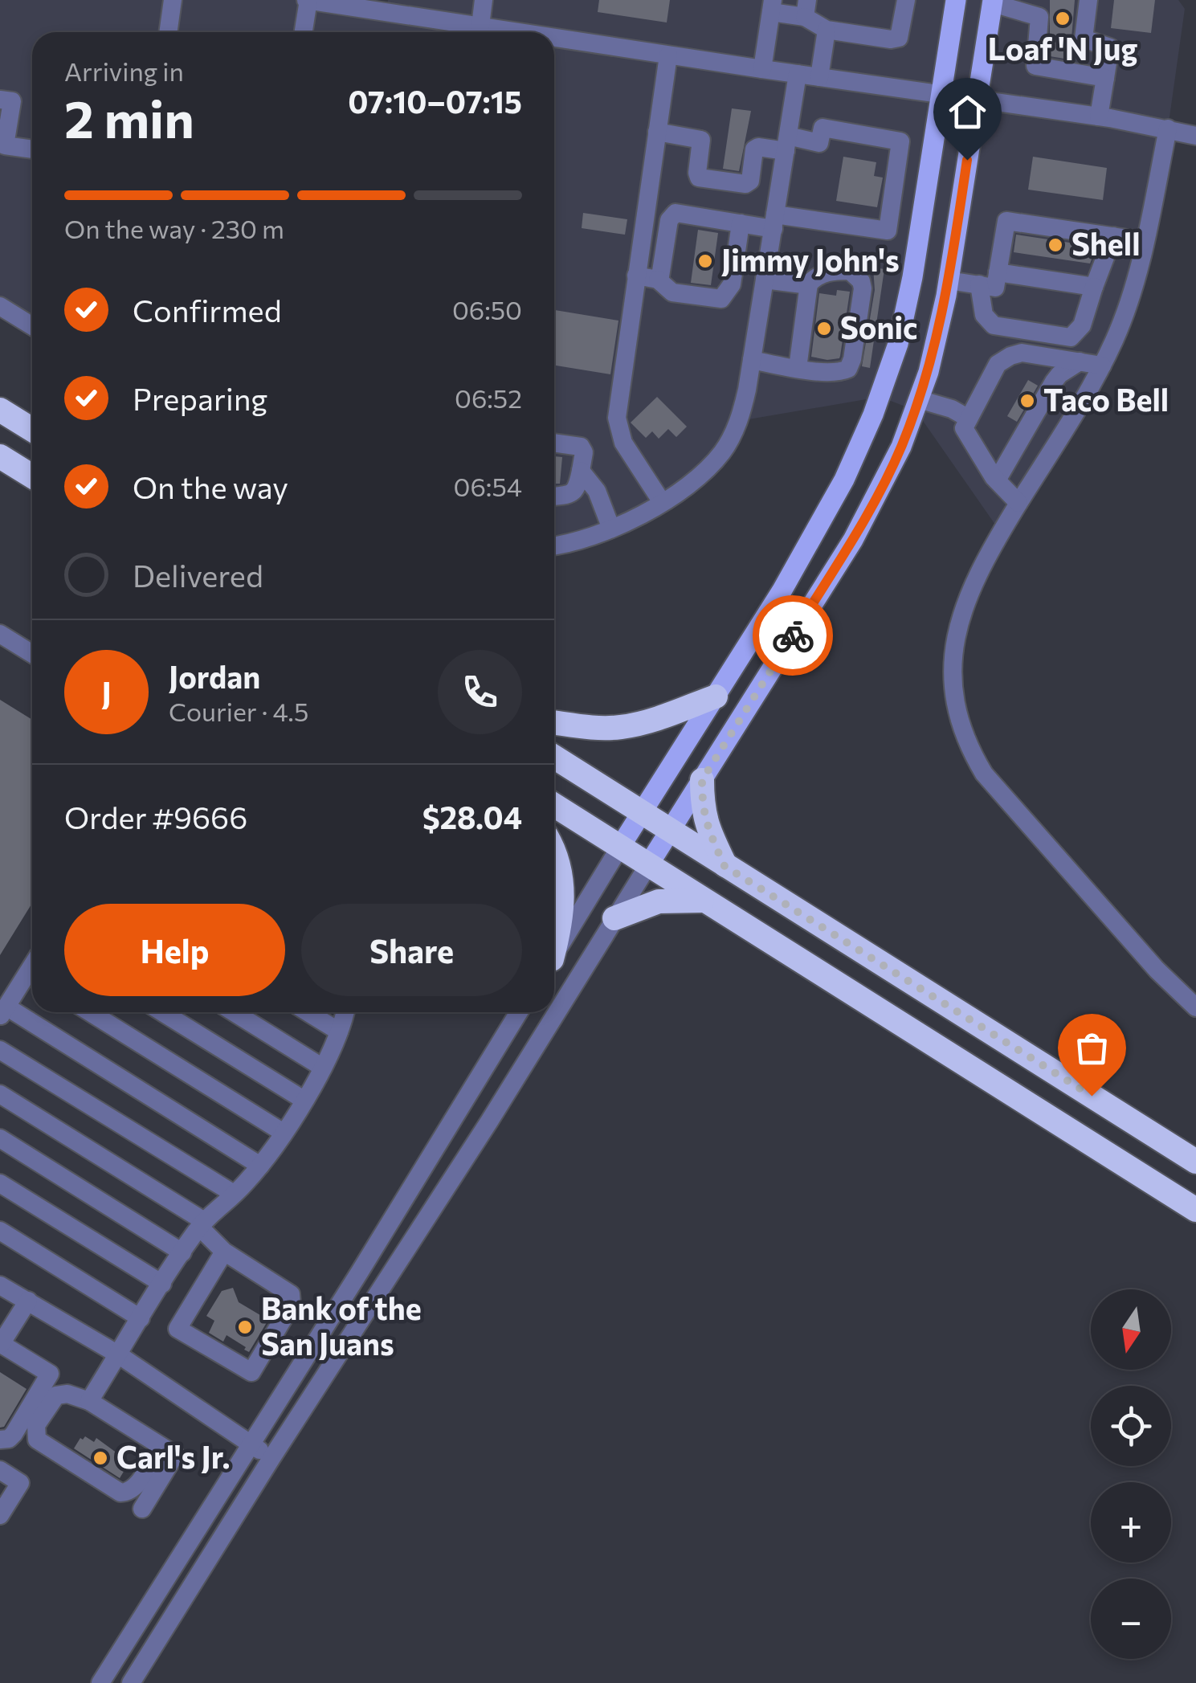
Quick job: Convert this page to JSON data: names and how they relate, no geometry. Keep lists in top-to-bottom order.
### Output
{
  "places": [
    "Loaf 'N Jug",
    "Shell",
    "Jimmy John's",
    "Sonic",
    "Taco Bell",
    "Bank of the San Juans",
    "Carl's Jr."
  ],
  "north": "bottom",
  "page": {
    "heading": ["2 min", "Arriving in", "07:10–07:15"],
    "panel": [
      "Jordan",
      "Courier · 4.5",
      "Order #9666",
      "$28.04"
    ],
    "bar": "On the way · 230 m",
    "list": [
      ["Confirmed", "06:50"],
      ["Preparing", "06:52"],
      ["On the way", "06:54"],
      "Delivered"
    ],
    "round": "J",
    "buttons": ["Help", "Share"],
    "map_buttons": ["+", "−"]
  }
}
